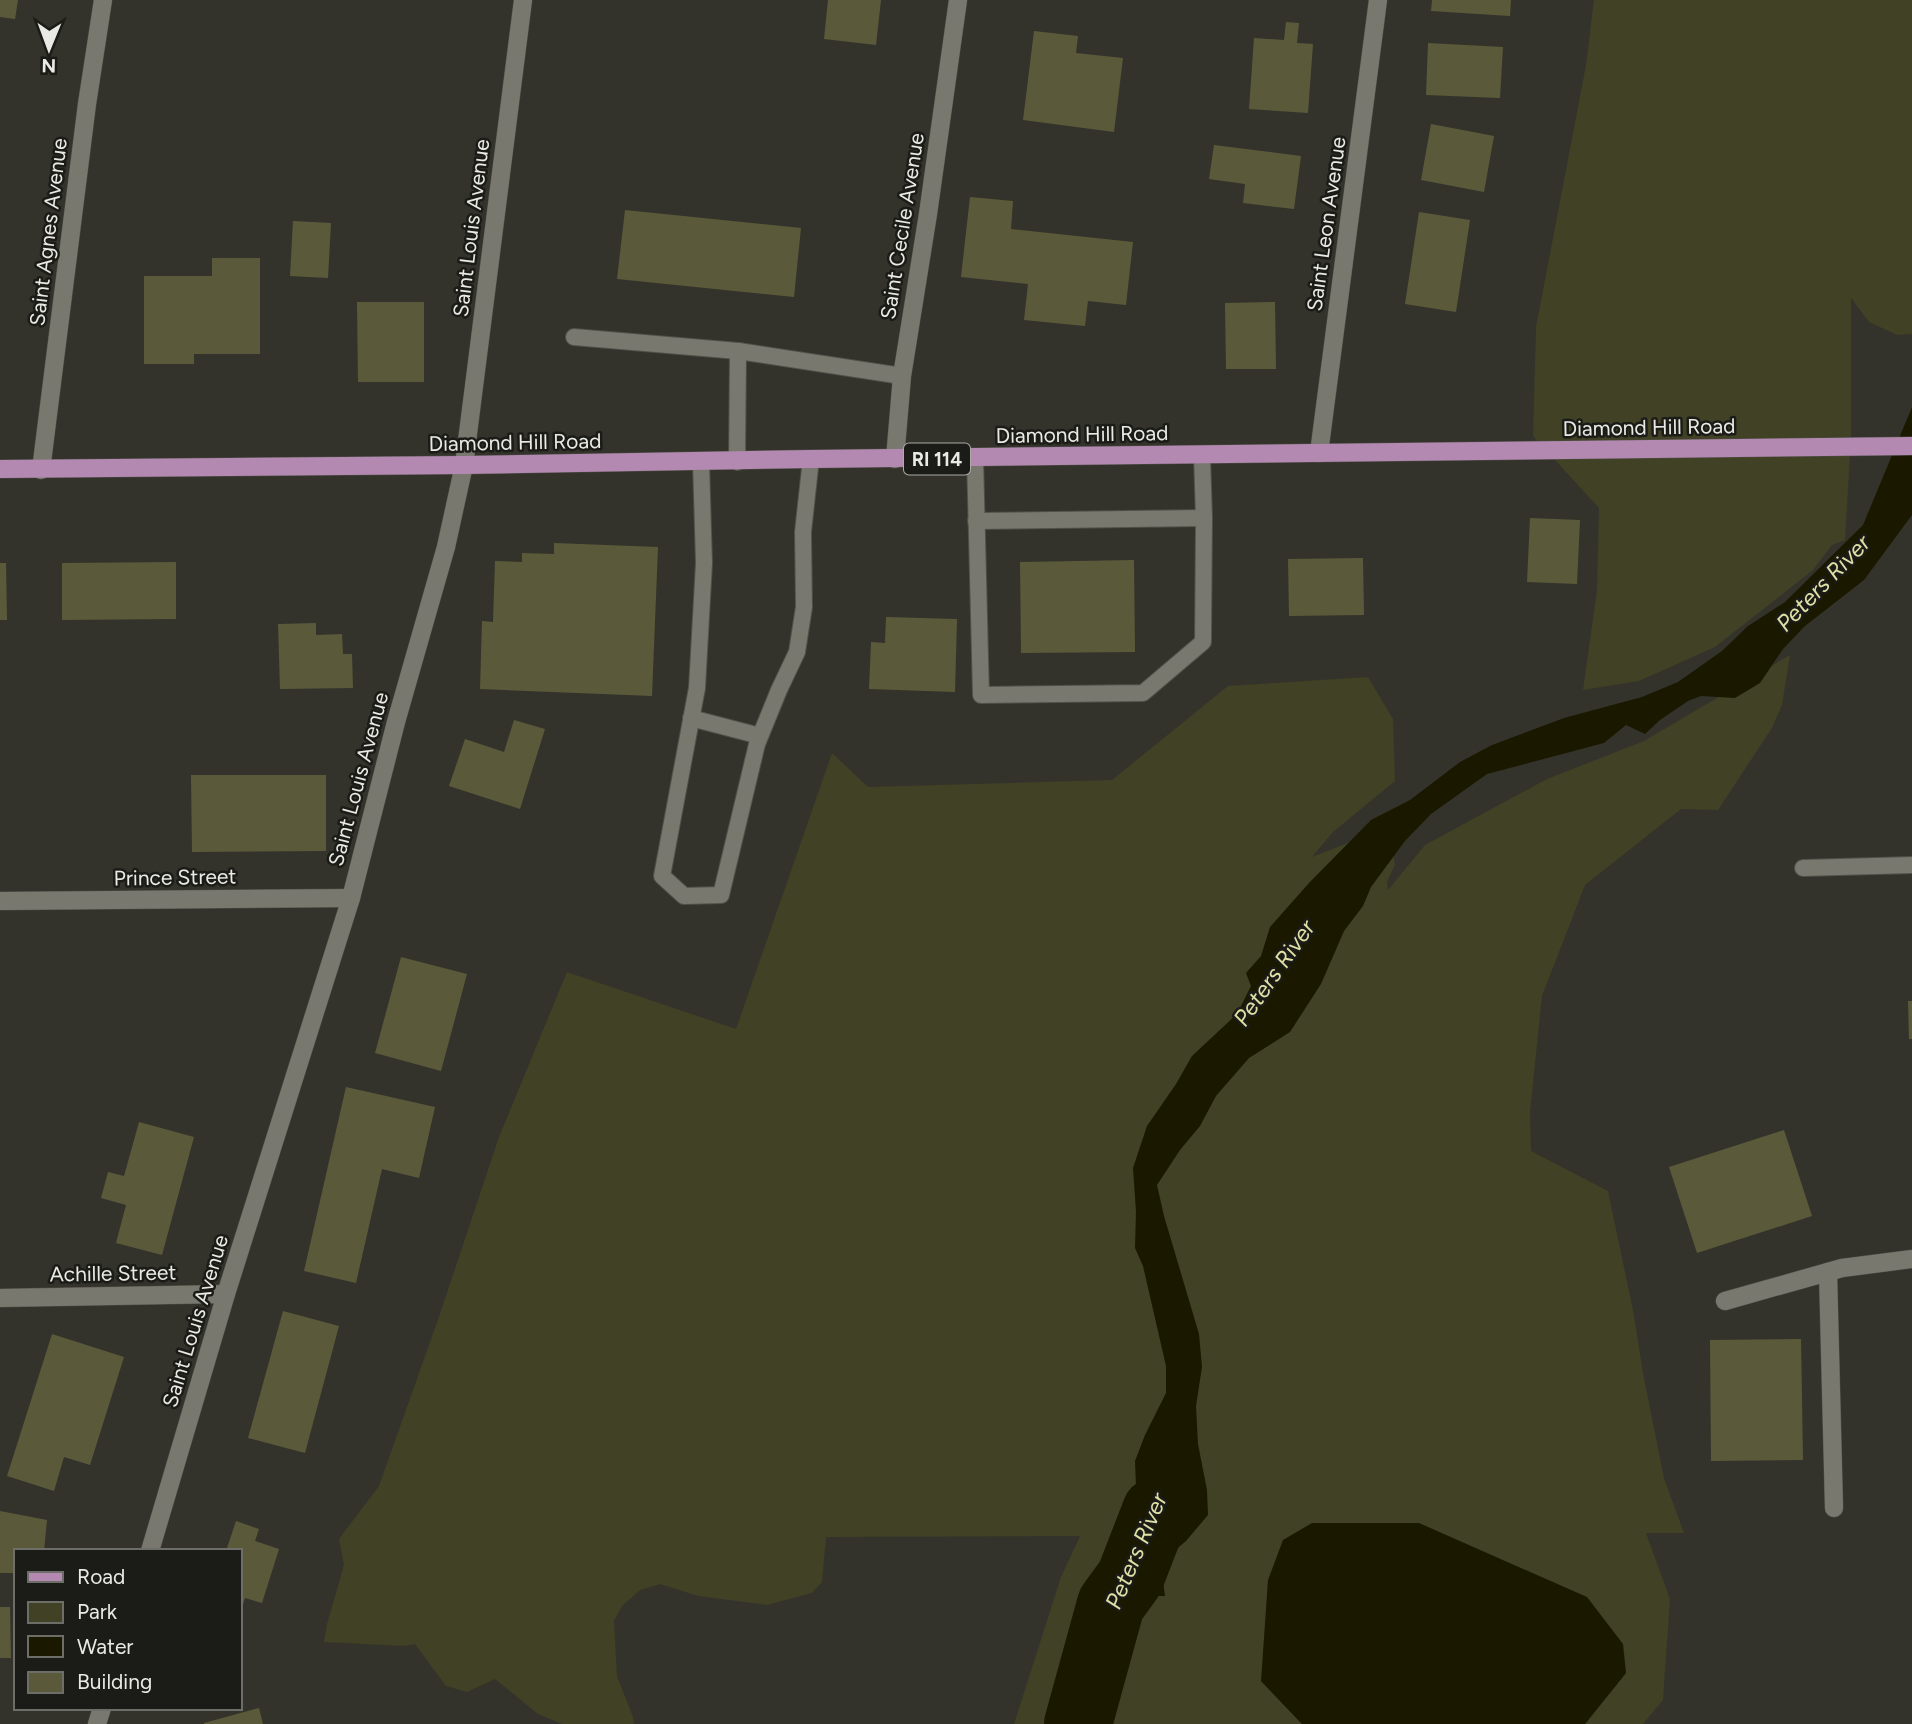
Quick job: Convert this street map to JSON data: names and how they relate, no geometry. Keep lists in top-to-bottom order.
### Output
{
  "streets": {
    "main road": ["Diamond Hill Road", "RI 114"],
    "street": [
      "Saint Leon Avenue",
      "Saint Cecile Avenue",
      "Saint Louis Avenue",
      "Saint Agnes Avenue",
      "Prince Street",
      "Achille Street"
    ]
  },
  "crossings": [
    ["Saint Leon Avenue", "Diamond Hill Road"],
    ["Saint Cecile Avenue", "Diamond Hill Road"],
    ["Saint Louis Avenue", "Diamond Hill Road"],
    ["Saint Louis Avenue", "Prince Street"],
    ["Saint Louis Avenue", "Achille Street"],
    ["Saint Agnes Avenue", "Diamond Hill Road"]
  ],
  "water": ["Peters River"],
  "legend": [
    "Road",
    "Park",
    "Water",
    "Building"
  ],
  "north": "bottom"
}
